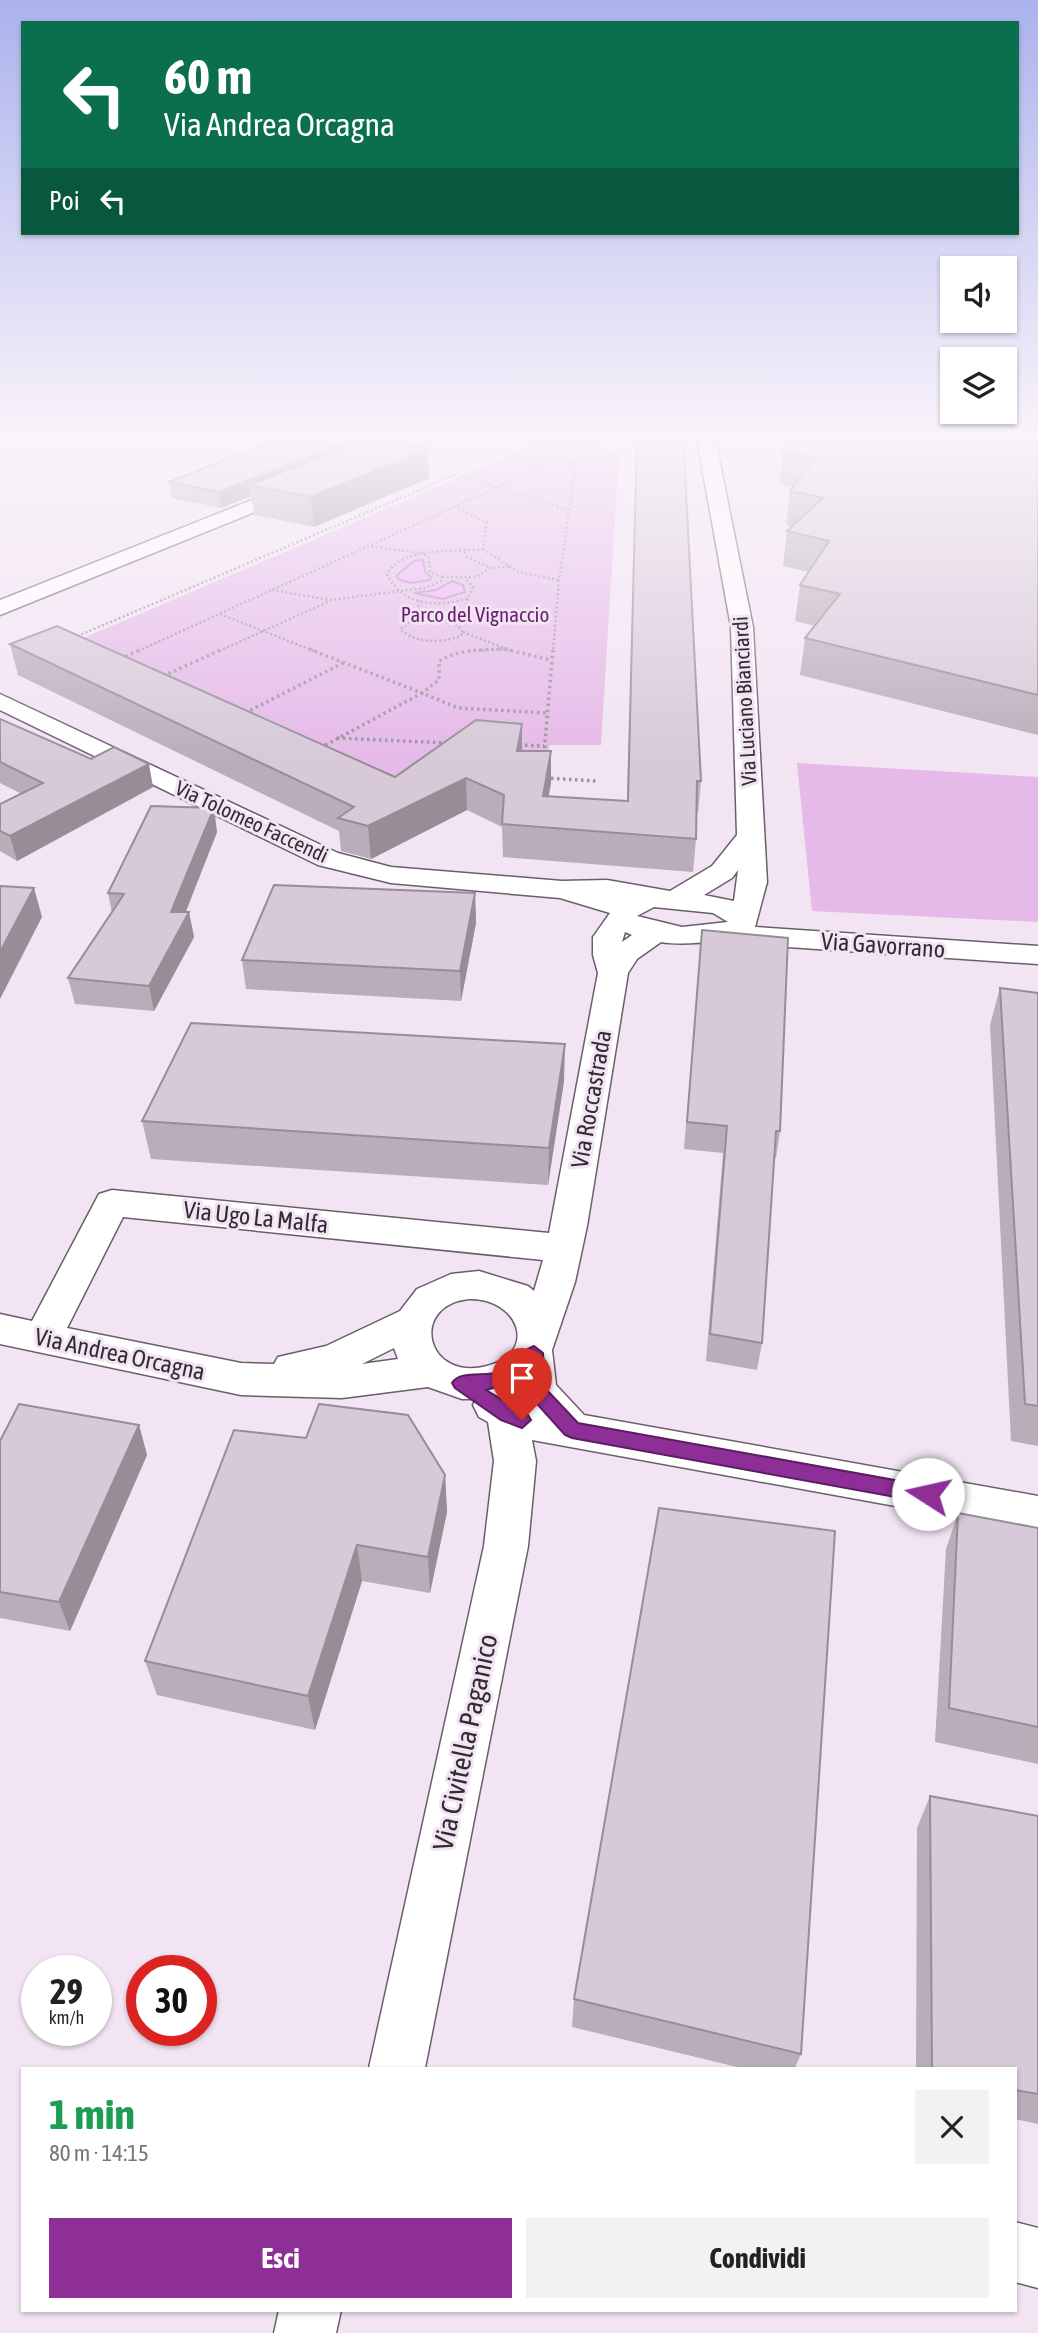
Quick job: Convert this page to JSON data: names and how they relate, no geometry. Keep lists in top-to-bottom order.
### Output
{
  "streets": {
    "street": [
      "Via Luciano Bianciardi",
      "Via Tolomeo Faccendi",
      "Via Gavorrano",
      "Via Roccastrada",
      "Via Ugo La Malfa",
      "Via Andrea Orcagna",
      "Via Civitella Paganico"
    ]
  },
  "crossings": [
    ["Via Luciano Bianciardi", "Via Gavorrano"],
    ["Via Tolomeo Faccendi", "Via Gavorrano"],
    ["Via Tolomeo Faccendi", "Via Roccastrada"],
    ["Via Gavorrano", "Via Roccastrada"],
    ["Via Roccastrada", "Via Ugo La Malfa"],
    ["Via Roccastrada", "Via Andrea Orcagna"],
    ["Via Ugo La Malfa", "Via Andrea Orcagna"]
  ],
  "parks": ["Parco del Vignaccio"],
  "page": {
    "turn": ["60 m", "Via Andrea Orcagna"],
    "then": "Poi",
    "speed": "29 km/h",
    "limit": "30",
    "heading": ["1 min", "80 m · 14:15"],
    "buttons": ["Esci", "Condividi"]
  }
}
